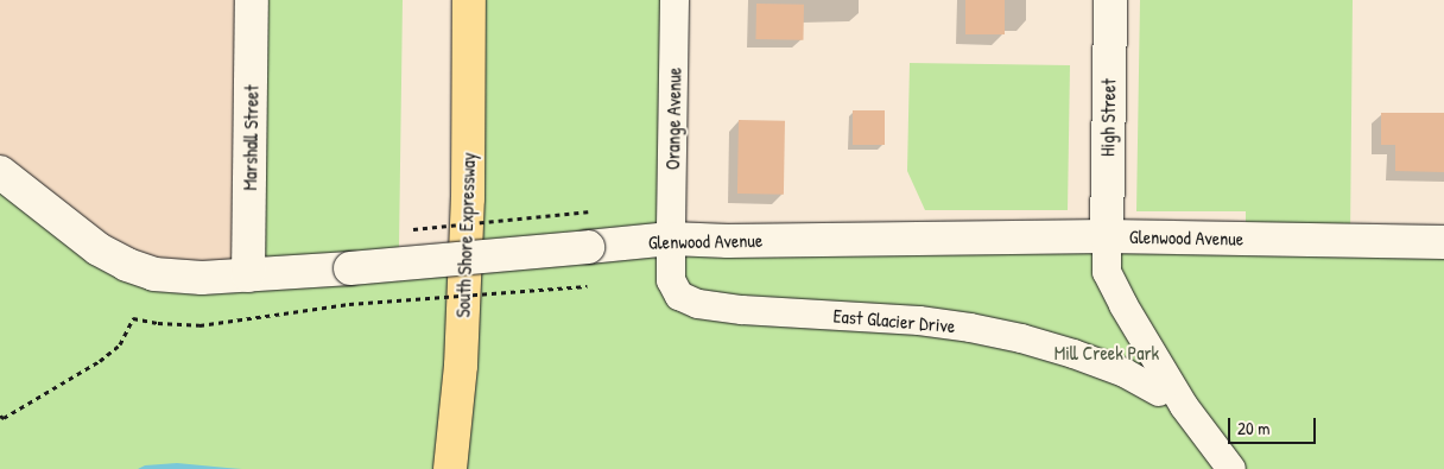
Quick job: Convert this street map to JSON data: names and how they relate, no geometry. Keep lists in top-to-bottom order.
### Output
{
  "streets": {
    "highway": ["South Shore Expressway"],
    "main road": ["High Street", "Marshall Street", "Glenwood Avenue"],
    "street": ["Orange Avenue", "East Glacier Drive"]
  },
  "crossings": [
    ["High Street", "Glenwood Avenue"],
    ["Orange Avenue", "Glenwood Avenue"],
    ["Orange Avenue", "East Glacier Drive"],
    ["Marshall Street", "Glenwood Avenue"],
    ["Glenwood Avenue", "East Glacier Drive"]
  ],
  "parks": ["Mill Creek Park"],
  "scale_bar": "20 m"
}
